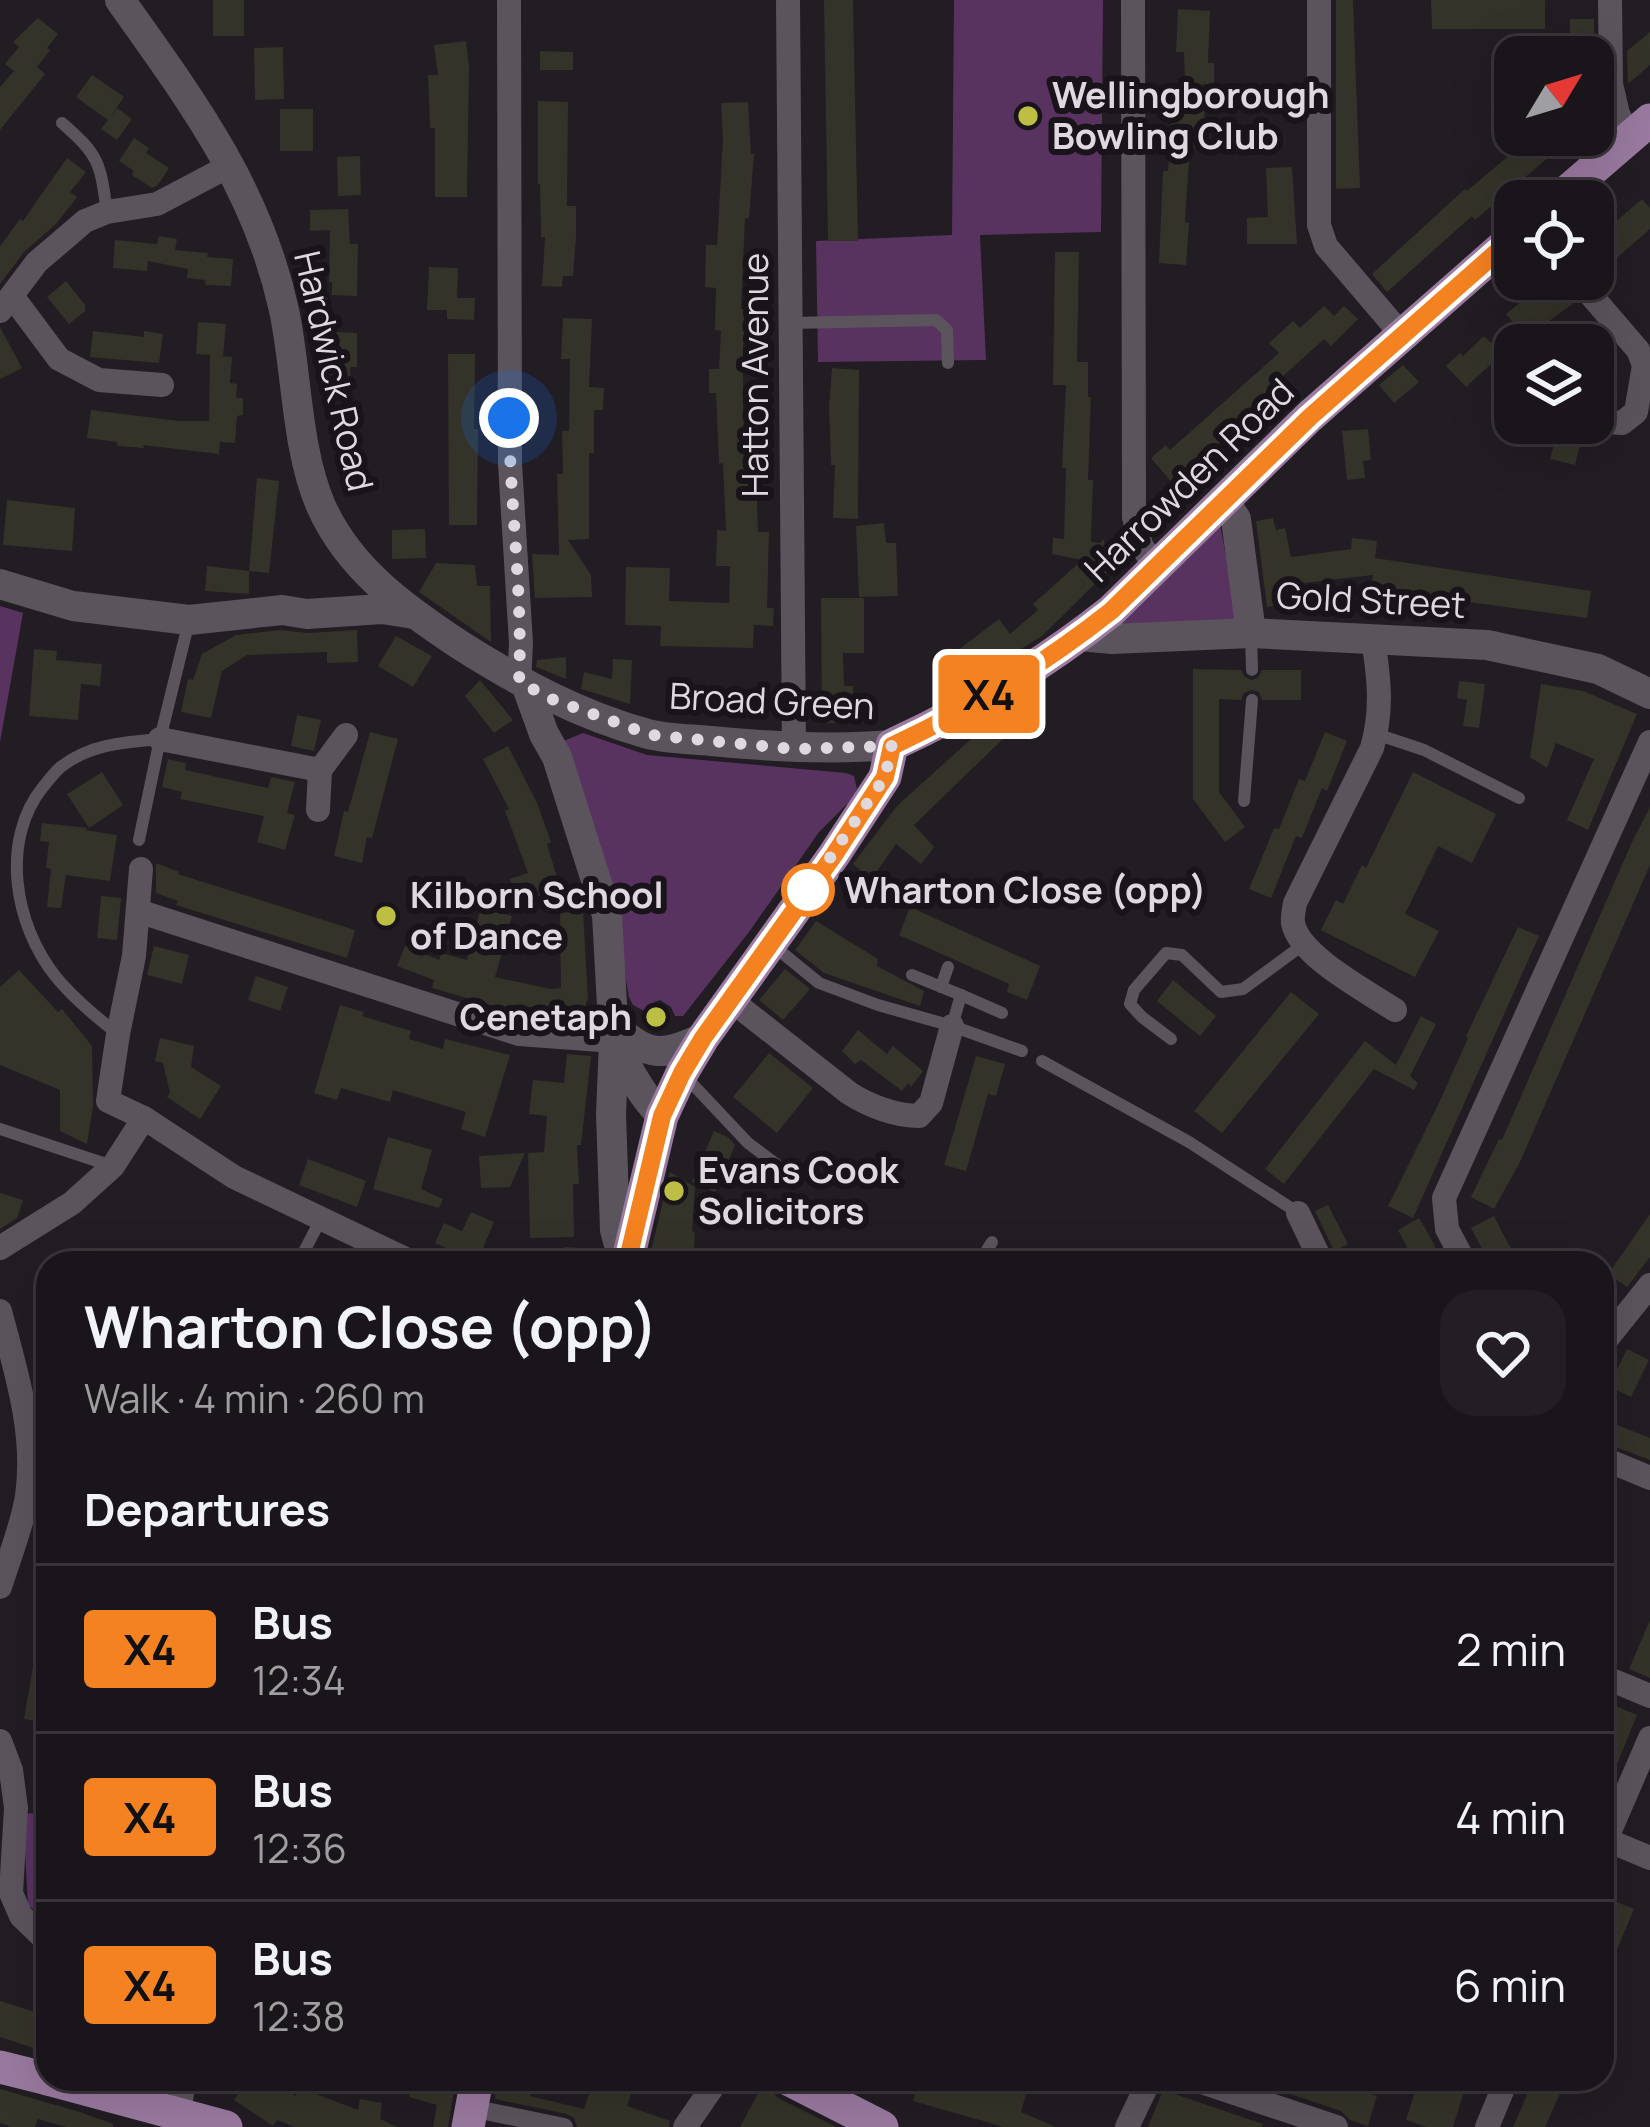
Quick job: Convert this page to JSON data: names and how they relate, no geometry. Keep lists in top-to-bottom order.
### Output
{
  "streets": {
    "main road": ["Harrowden Road"],
    "street": [
      "Hardwick Road",
      "Hatton Avenue",
      "Gold Street",
      "Broad Green"
    ]
  },
  "crossings": [
    ["Hardwick Road", "Broad Green"],
    ["Hatton Avenue", "Broad Green"],
    ["Harrowden Road", "Gold Street"],
    ["Harrowden Road", "Broad Green"]
  ],
  "places": [
    "Wellingborough Bowling Club",
    "Wharton Close (opp)",
    "Kilborn School of Dance",
    "Cenetaph",
    "Evans Cook Solicitors"
  ],
  "lines": ["bus line X4"],
  "north": "top right",
  "page": {
    "on_map": "X4",
    "heading": [
      ["Wharton Close (opp)", "Walk · 4 min · 260 m"],
      "Departures"
    ],
    "list": [
      {
        "mark": "X4",
        "name": "Bus",
        "note": "12:34",
        "value": "2 min"
      },
      {
        "mark": "X4",
        "name": "Bus",
        "note": "12:36",
        "value": "4 min"
      },
      {
        "mark": "X4",
        "name": "Bus",
        "note": "12:38",
        "value": "6 min"
      }
    ]
  }
}
